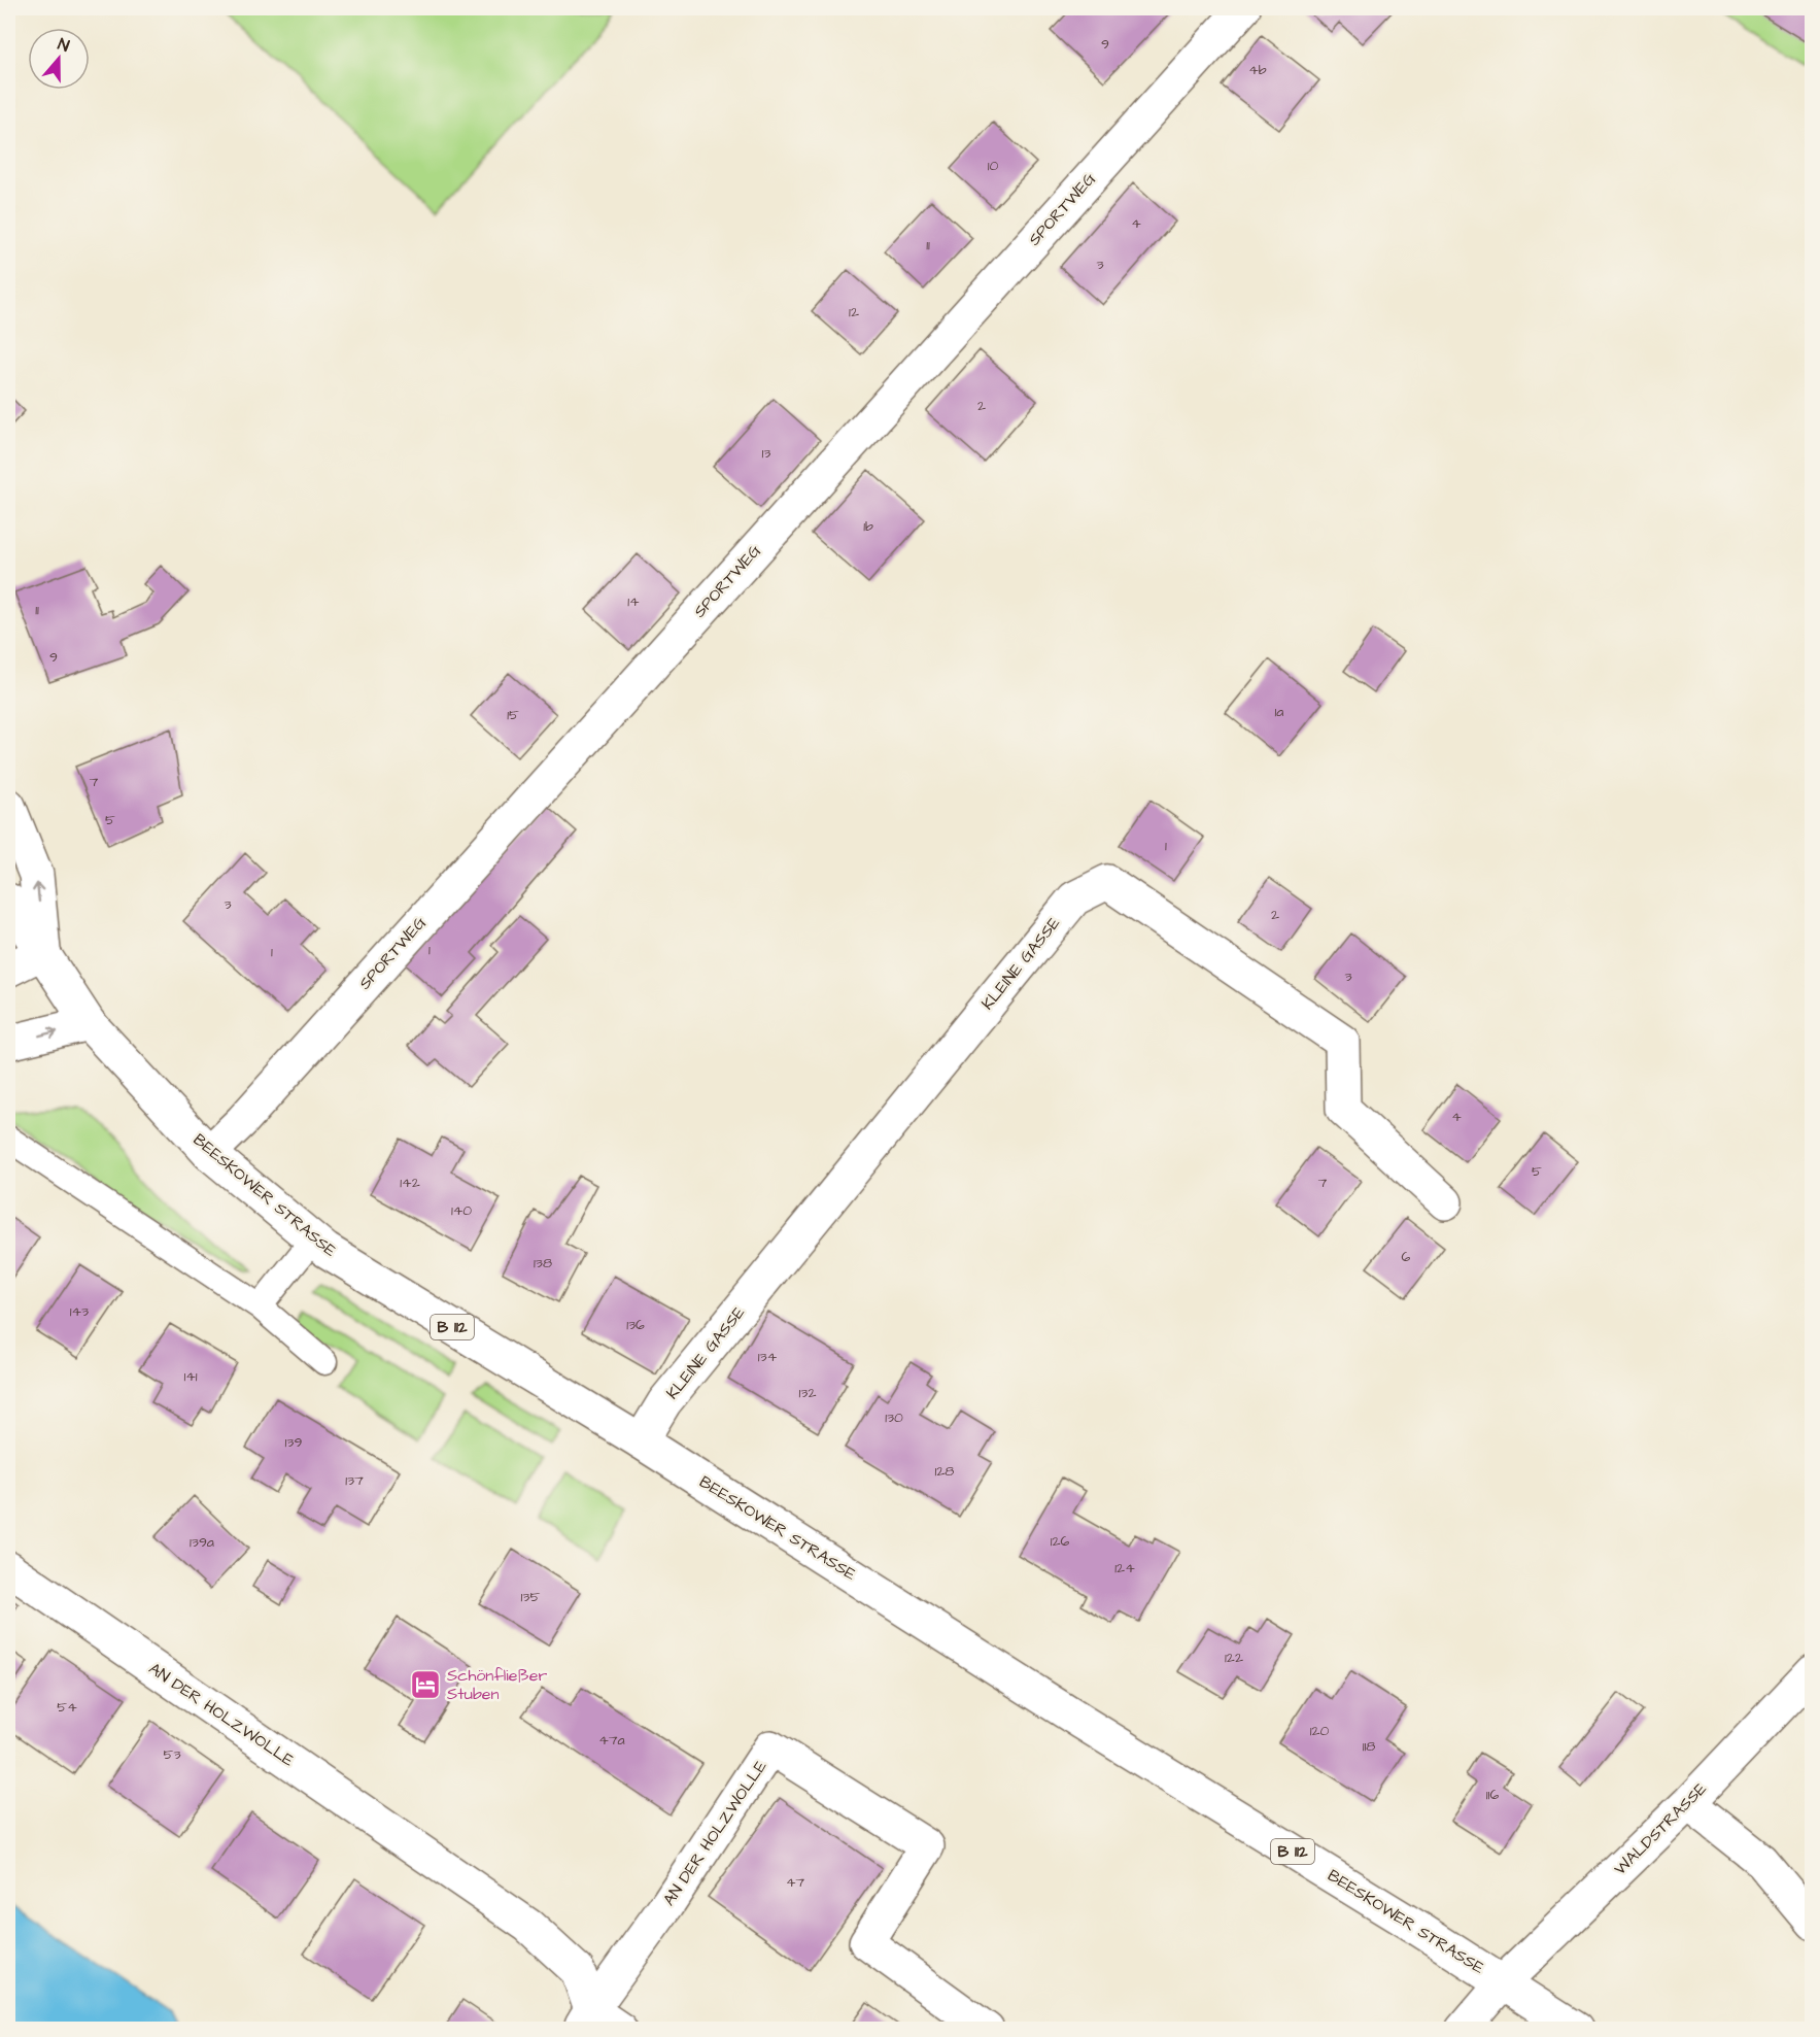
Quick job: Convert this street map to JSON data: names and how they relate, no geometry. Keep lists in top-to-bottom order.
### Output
{
  "streets": {
    "street": [
      "SPORTWEG",
      "KLEINE GASSE",
      "BEESKOWER STRASSE",
      "B 112",
      "AN DER HOLZWOLLE",
      "WALDSTRASSE"
    ]
  },
  "crossings": [
    ["SPORTWEG", "BEESKOWER STRASSE"],
    ["KLEINE GASSE", "BEESKOWER STRASSE"],
    ["BEESKOWER STRASSE", "B 112"],
    ["BEESKOWER STRASSE", "WALDSTRASSE"]
  ],
  "places": {
    "hotel": ["Schönfließer Stuben"]
  },
  "house_numbers": [
    "9",
    "4b",
    "10",
    "4",
    "11",
    "3",
    "12",
    "2",
    "13",
    "1b",
    "14",
    "11",
    "9",
    "1a",
    "15",
    "7",
    "5",
    "1",
    "3",
    "2",
    "1",
    "1",
    "3",
    "4",
    "5",
    "142",
    "7",
    "140",
    "6",
    "138",
    "143",
    "136",
    "134",
    "141",
    "132",
    "130",
    "139",
    "128",
    "137",
    "126",
    "139a",
    "124",
    "135",
    "122",
    "54",
    "120",
    "47a",
    "118",
    "53",
    "116",
    "47"
  ],
  "north": "top"
}
